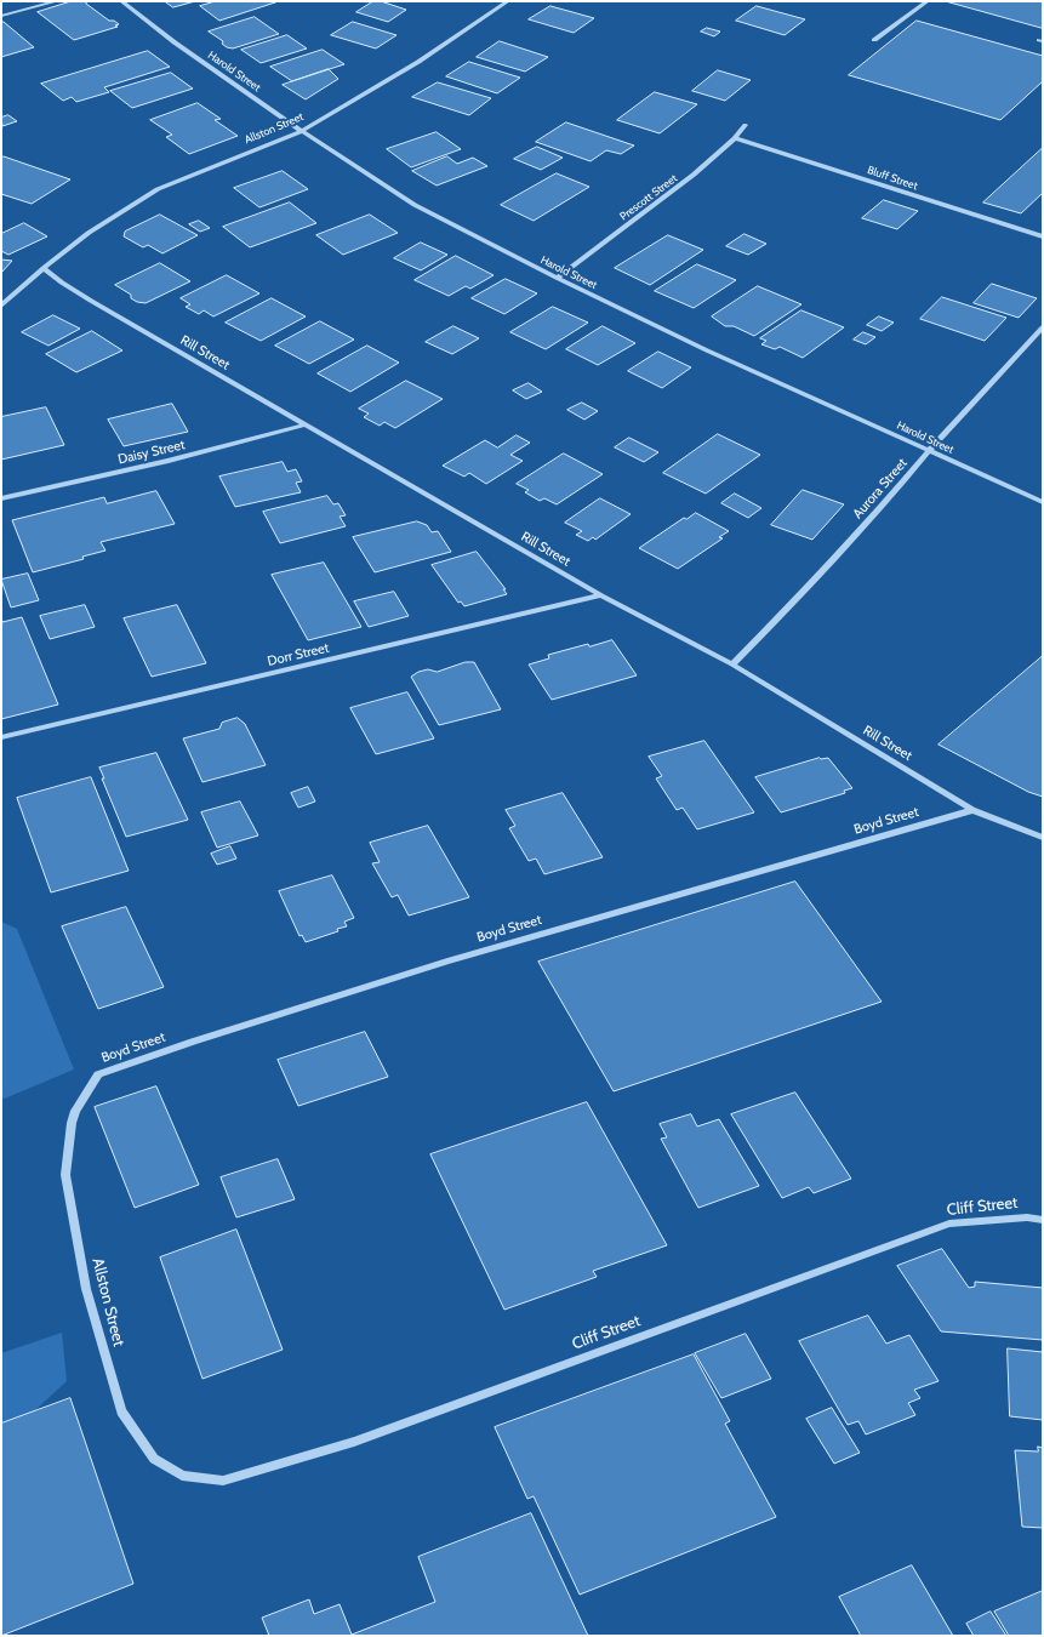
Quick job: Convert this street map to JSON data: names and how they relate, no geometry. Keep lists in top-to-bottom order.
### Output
{
  "streets": {
    "street": [
      "Harold Street",
      "Allston Street",
      "Bluff Street",
      "Prescott Street",
      "Rill Street",
      "Daisy Street",
      "Aurora Street",
      "Dorr Street",
      "Boyd Street",
      "Cliff Street"
    ]
  },
  "crossings": [
    ["Harold Street", "Allston Street"],
    ["Harold Street", "Prescott Street"],
    ["Harold Street", "Aurora Street"],
    ["Allston Street", "Rill Street"],
    ["Allston Street", "Boyd Street"],
    ["Allston Street", "Cliff Street"],
    ["Bluff Street", "Prescott Street"],
    ["Rill Street", "Daisy Street"],
    ["Rill Street", "Aurora Street"],
    ["Rill Street", "Dorr Street"],
    ["Rill Street", "Boyd Street"]
  ]
}
